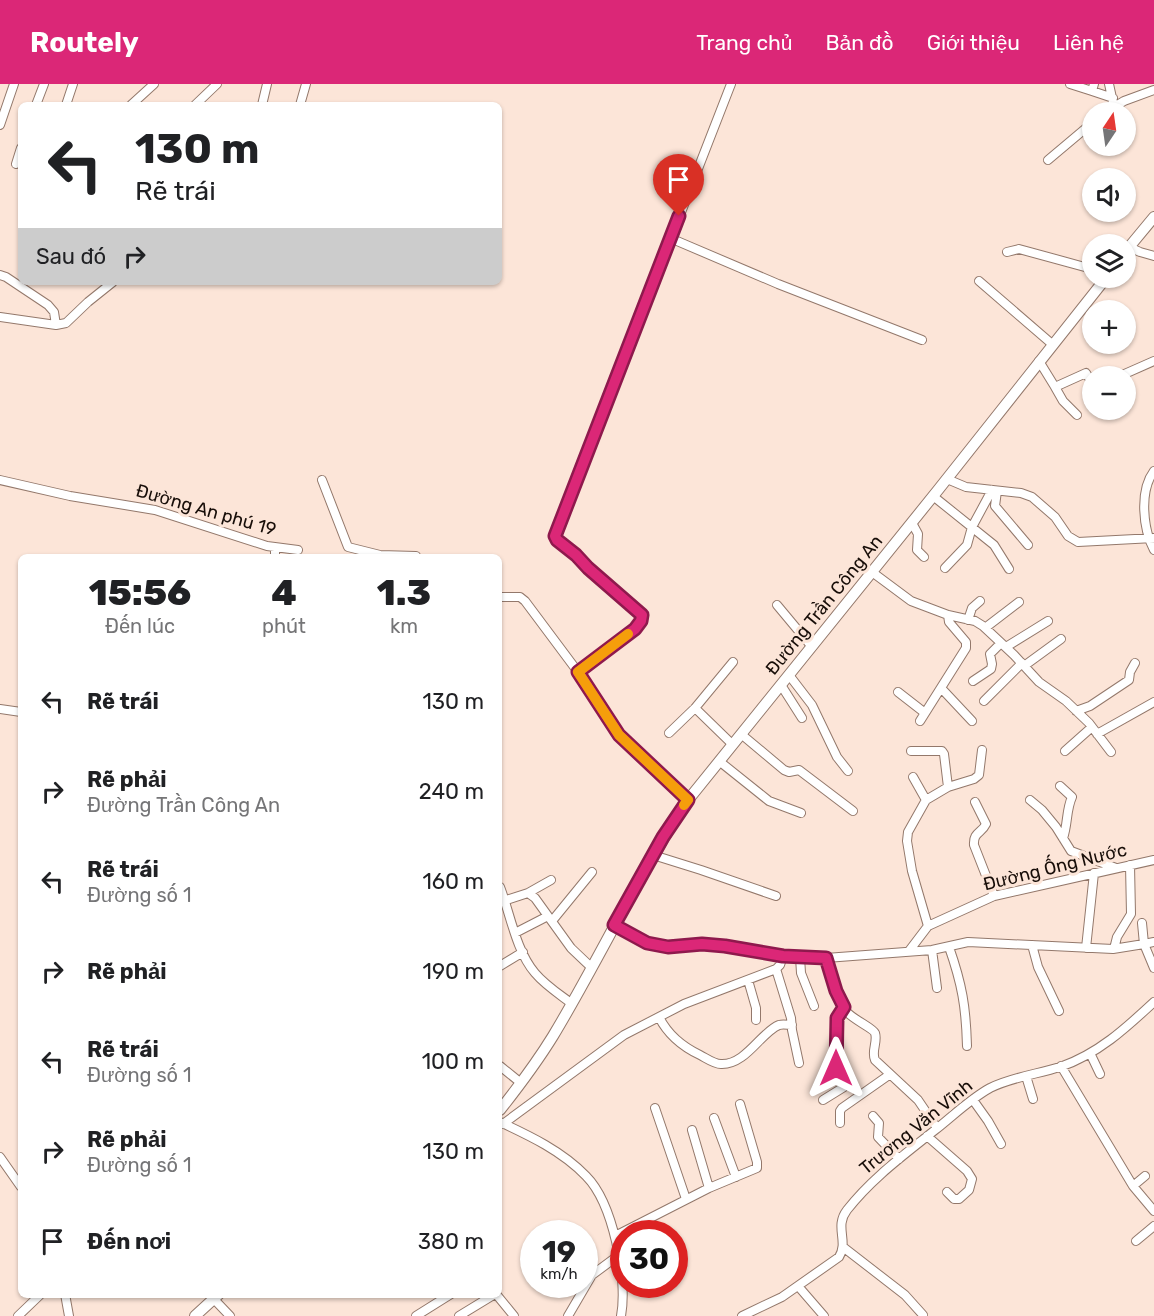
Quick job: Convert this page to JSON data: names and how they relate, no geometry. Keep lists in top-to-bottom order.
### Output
{
  "streets": {
    "main road": ["Đường Trần Công An"],
    "street": ["Đường An phú 19", "Đường Ống Nước", "Trương Văn Vĩnh"]
  },
  "north": "top",
  "page": {
    "header": "Routely",
    "nav": [
      "Trang chủ",
      "Bản đồ",
      "Giới thiệu",
      "Liên hệ"
    ],
    "map_buttons": ["+", "−"],
    "turn": ["130 m", "Rẽ trái"],
    "then": "Sau đó",
    "eta": [
      "15:56",
      "Đến lúc",
      "4",
      "phút",
      "1.3",
      "km"
    ],
    "list": [
      {
        "name": "Rẽ trái",
        "value": "130 m"
      },
      {
        "name": "Rẽ phải",
        "note": "Đường Trần Công An",
        "value": "240 m"
      },
      {
        "name": "Rẽ trái",
        "note": "Đường số 1",
        "value": "160 m"
      },
      {
        "name": "Rẽ phải",
        "value": "190 m"
      },
      {
        "name": "Rẽ trái",
        "note": "Đường số 1",
        "value": "100 m"
      },
      {
        "name": "Rẽ phải",
        "note": "Đường số 1",
        "value": "130 m"
      },
      {
        "name": "Đến nơi",
        "value": "380 m"
      }
    ],
    "speed": "19 km/h",
    "limit": "30"
  }
}
